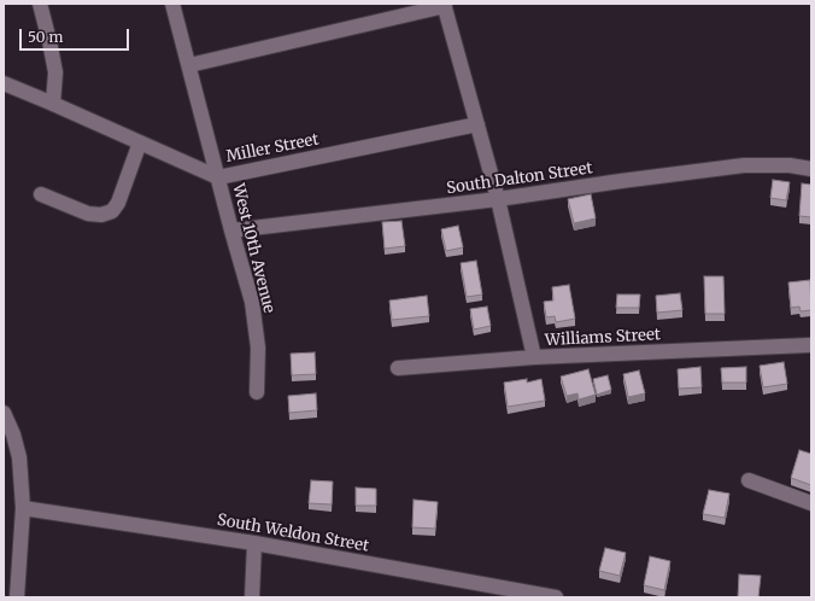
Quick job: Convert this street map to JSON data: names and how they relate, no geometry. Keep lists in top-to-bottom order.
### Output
{
  "streets": {
    "street": [
      "Miller Street",
      "South Dalton Street",
      "West 10th Avenue",
      "Williams Street",
      "South Weldon Street"
    ]
  },
  "crossings": [
    ["Miller Street", "West 10th Avenue"],
    ["South Dalton Street", "West 10th Avenue"]
  ],
  "scale_bar": "50 m"
}
